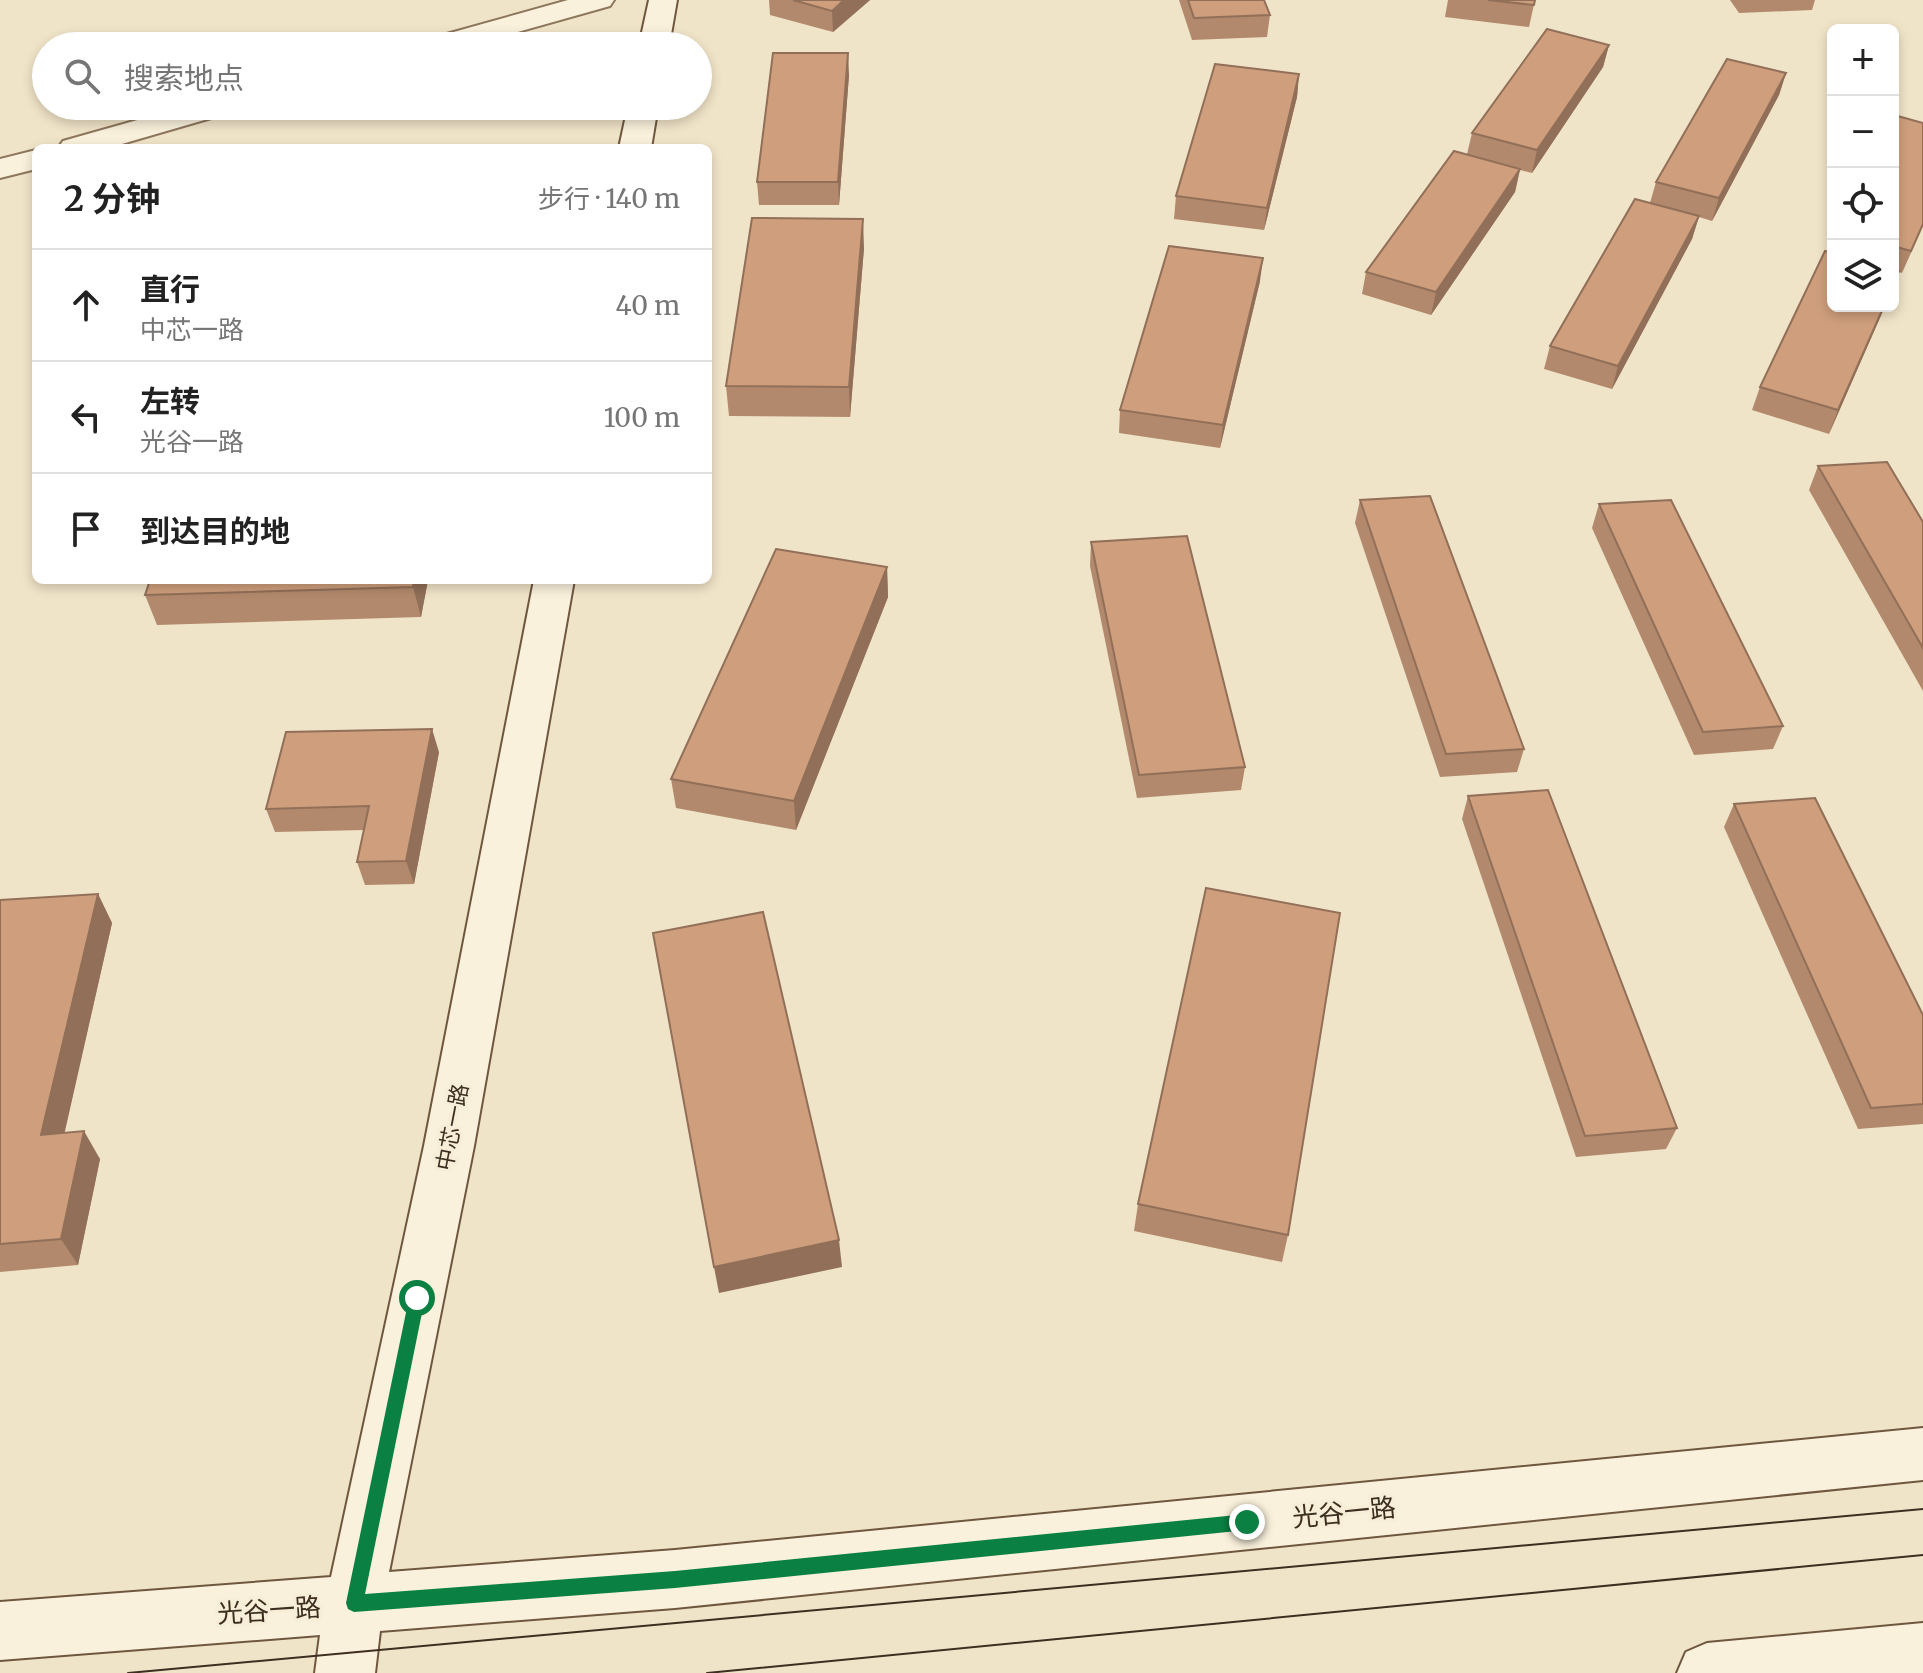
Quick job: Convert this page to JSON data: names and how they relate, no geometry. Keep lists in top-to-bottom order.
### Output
{
  "streets": {
    "street": ["中芯一路", "光谷一路"]
  },
  "crossings": [
    ["中芯一路", "光谷一路"]
  ],
  "page": {
    "map_buttons": ["+", "−"],
    "search": "搜索地点",
    "heading": ["2 分钟", "步行 · 140 m"],
    "list": [
      ["直行", "中芯一路", "40 m"],
      ["左转", "光谷一路", "100 m"],
      "到达目的地"
    ]
  }
}
